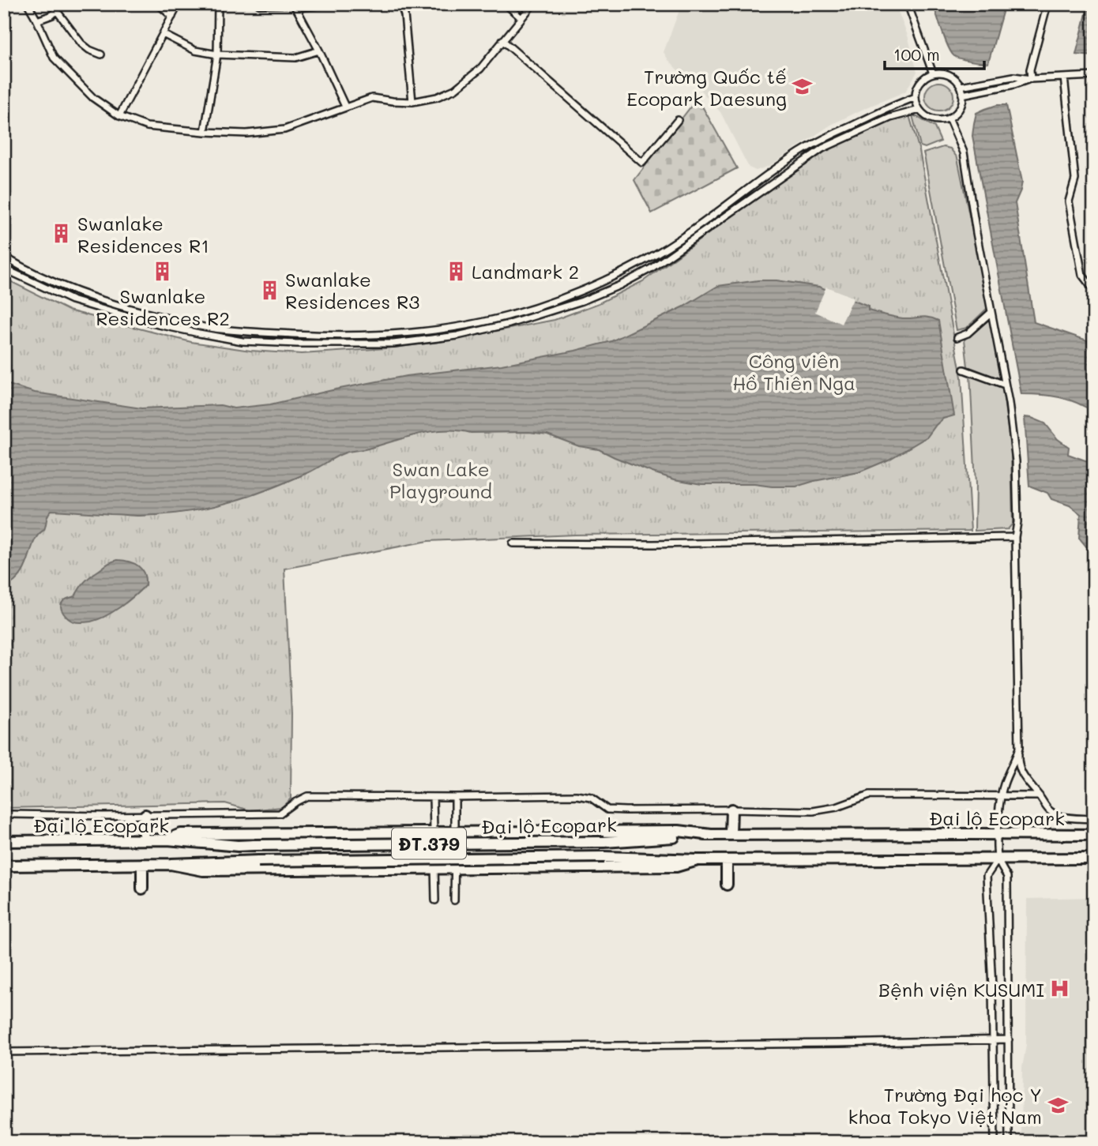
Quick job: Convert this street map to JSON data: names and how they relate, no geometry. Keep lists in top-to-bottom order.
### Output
{
  "streets": {
    "highway": ["Đại lộ Ecopark", "ĐT.379"]
  },
  "parks": ["Công viên Hồ Thiên Nga", "Swan Lake Playground"],
  "places": {
    "school or university": ["Trường Quốc tế Ecopark Daesung", "Trường Đại học Y khoa Tokyo Việt Nam"],
    "building": [
      "Swanlake Residences R1",
      "Swanlake Residences R2",
      "Landmark 2",
      "Swanlake Residences R3"
    ],
    "hospital": ["Bệnh viện KUSUMI"]
  },
  "scale_bar": "100 m"
}
